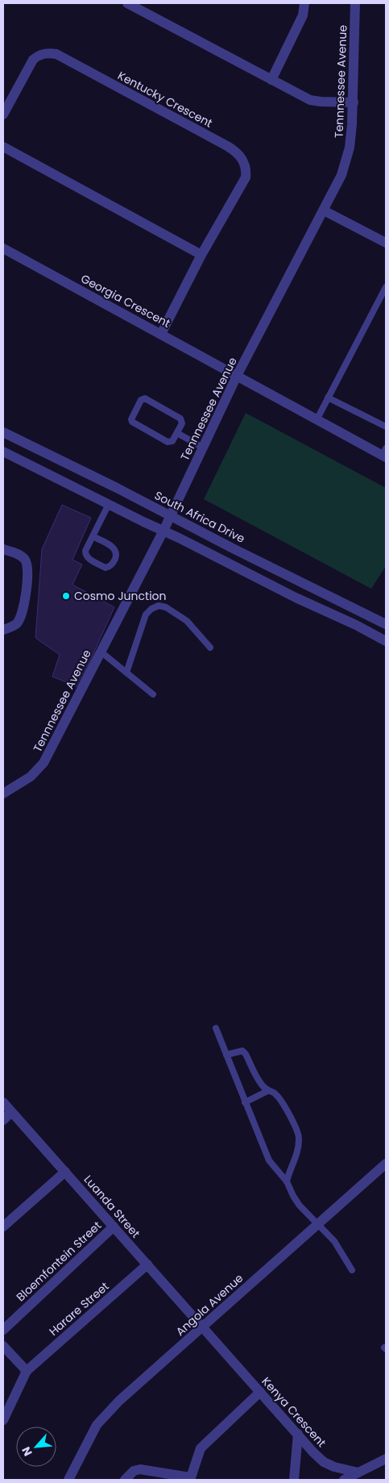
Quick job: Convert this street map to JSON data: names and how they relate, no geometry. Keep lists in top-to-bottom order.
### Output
{
  "streets": {
    "street": [
      "Tennnessee Avenue",
      "Kentucky Crescent",
      "Georgia Crescent",
      "South Africa Drive",
      "Luanda Street",
      "Bloemfontein Street",
      "Angola Avenue",
      "Harare Street",
      "Kenya Crescent"
    ]
  },
  "crossings": [
    ["Tennnessee Avenue", "Georgia Crescent"],
    ["Tennnessee Avenue", "South Africa Drive"],
    ["Kentucky Crescent", "Georgia Crescent"],
    ["Luanda Street", "Bloemfontein Street"],
    ["Luanda Street", "Angola Avenue"],
    ["Luanda Street", "Harare Street"],
    ["Luanda Street", "Kenya Crescent"],
    ["Angola Avenue", "Kenya Crescent"]
  ],
  "places": ["Cosmo Junction"],
  "north": "bottom left"
}
